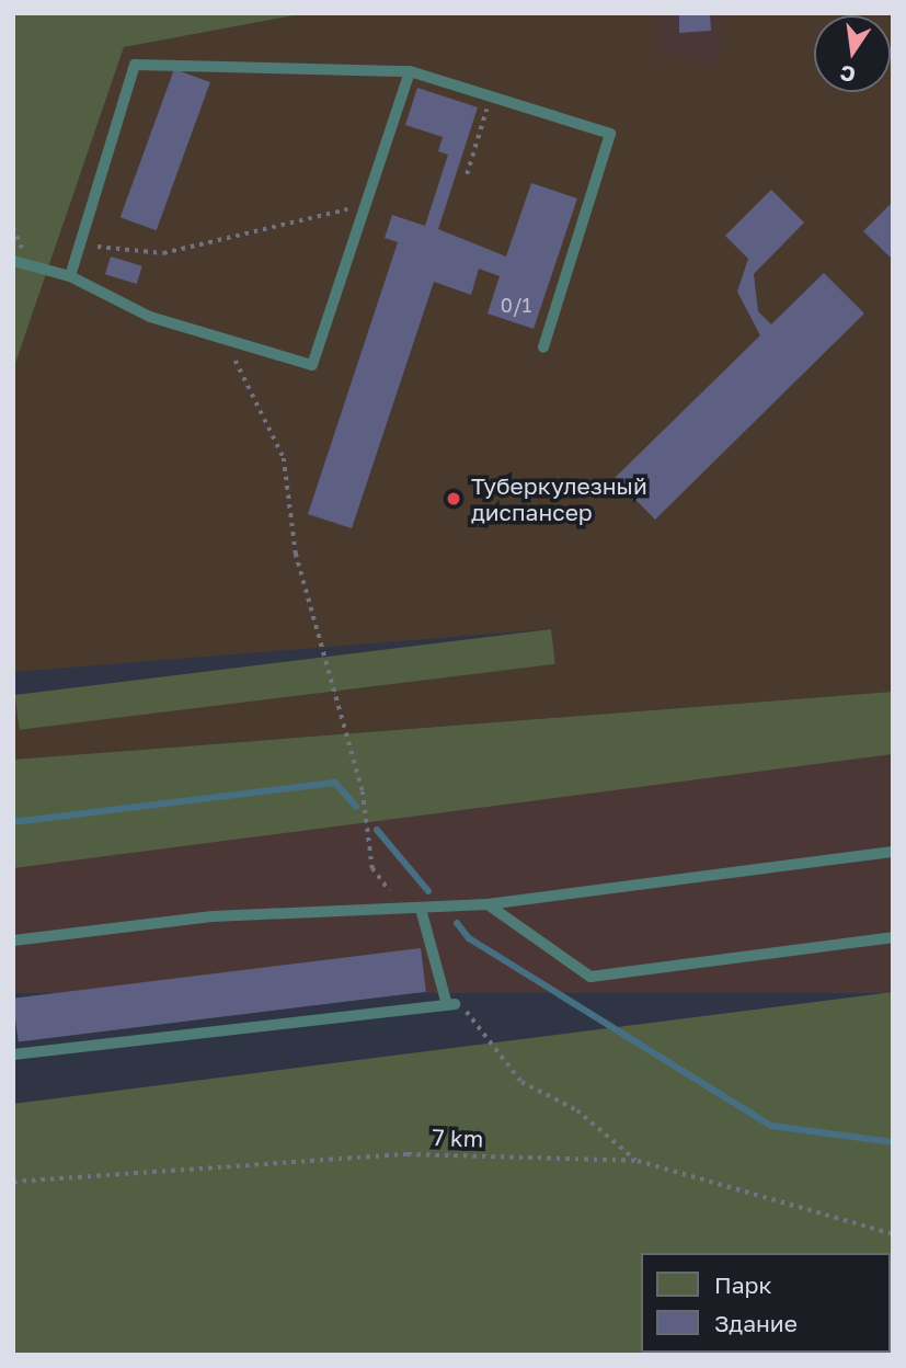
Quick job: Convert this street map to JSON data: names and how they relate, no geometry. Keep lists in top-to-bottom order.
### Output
{
  "streets": {
    "path": ["7 km"]
  },
  "places": ["Туберкулезный диспансер"],
  "house_numbers": ["0/1"],
  "legend": ["Парк", "Здание"],
  "north": "bottom"
}
